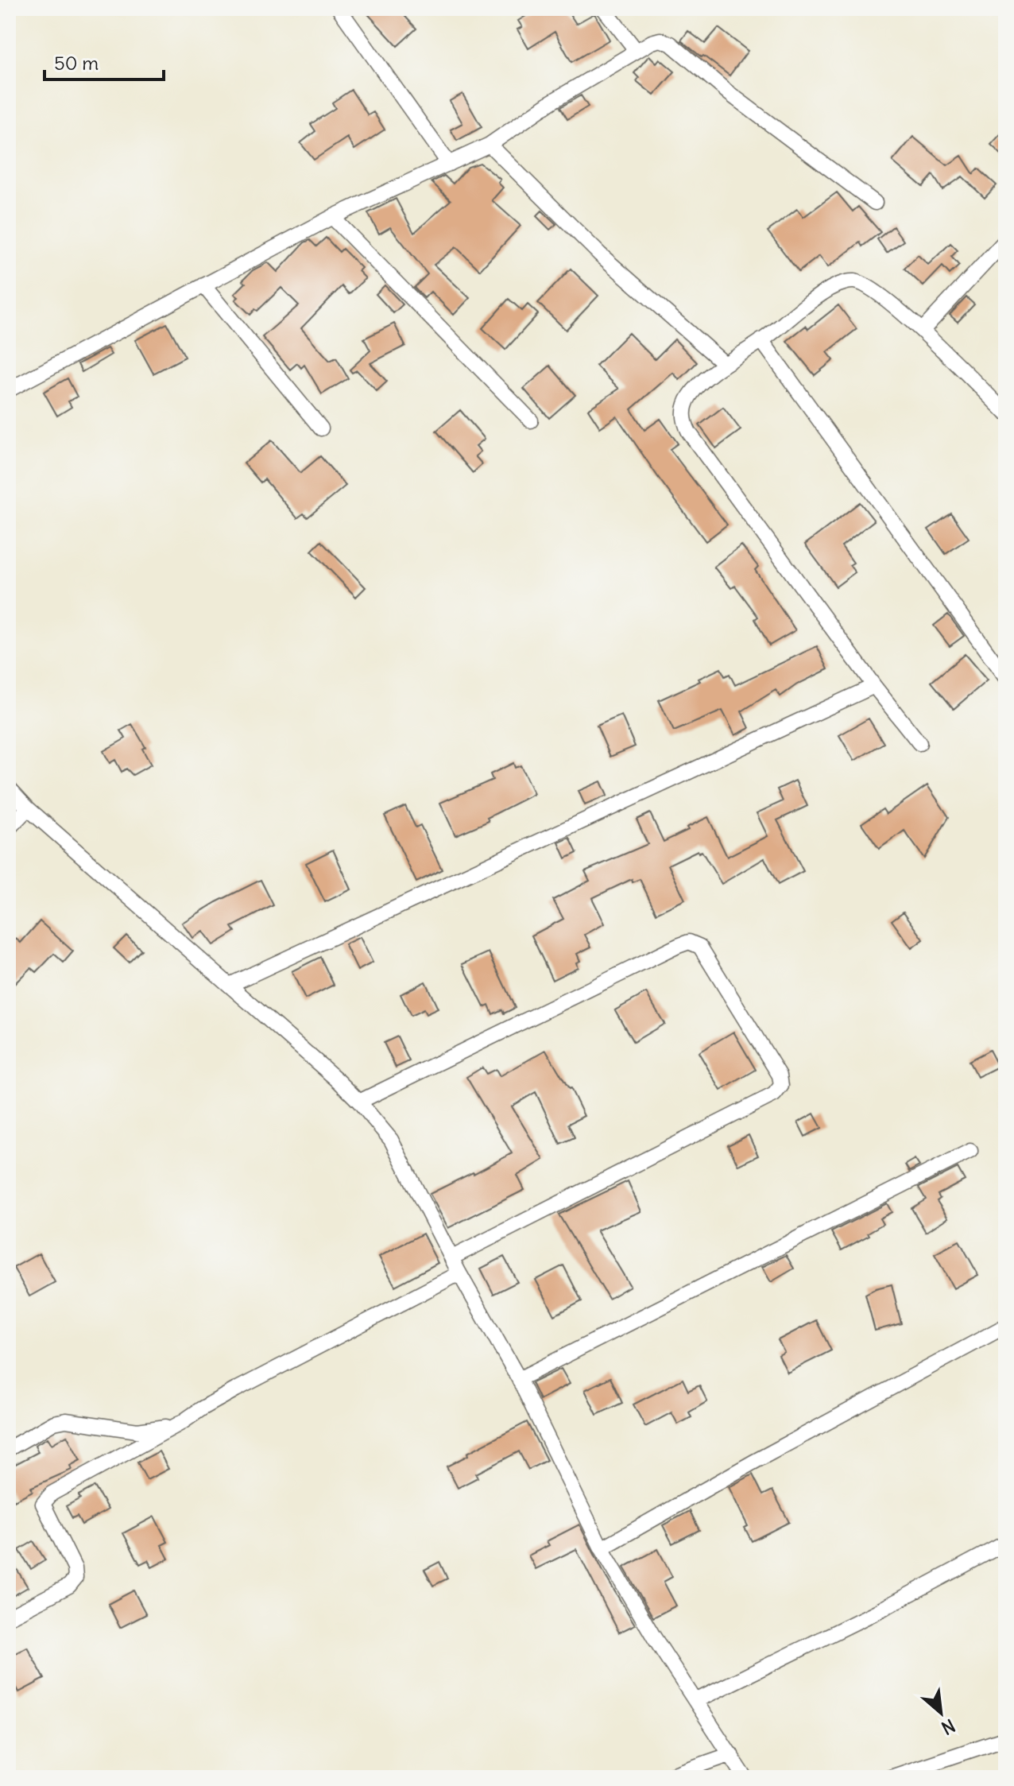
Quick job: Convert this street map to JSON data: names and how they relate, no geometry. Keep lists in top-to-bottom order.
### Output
{
  "scale_bar": "50 m",
  "north": "bottom right"
}
